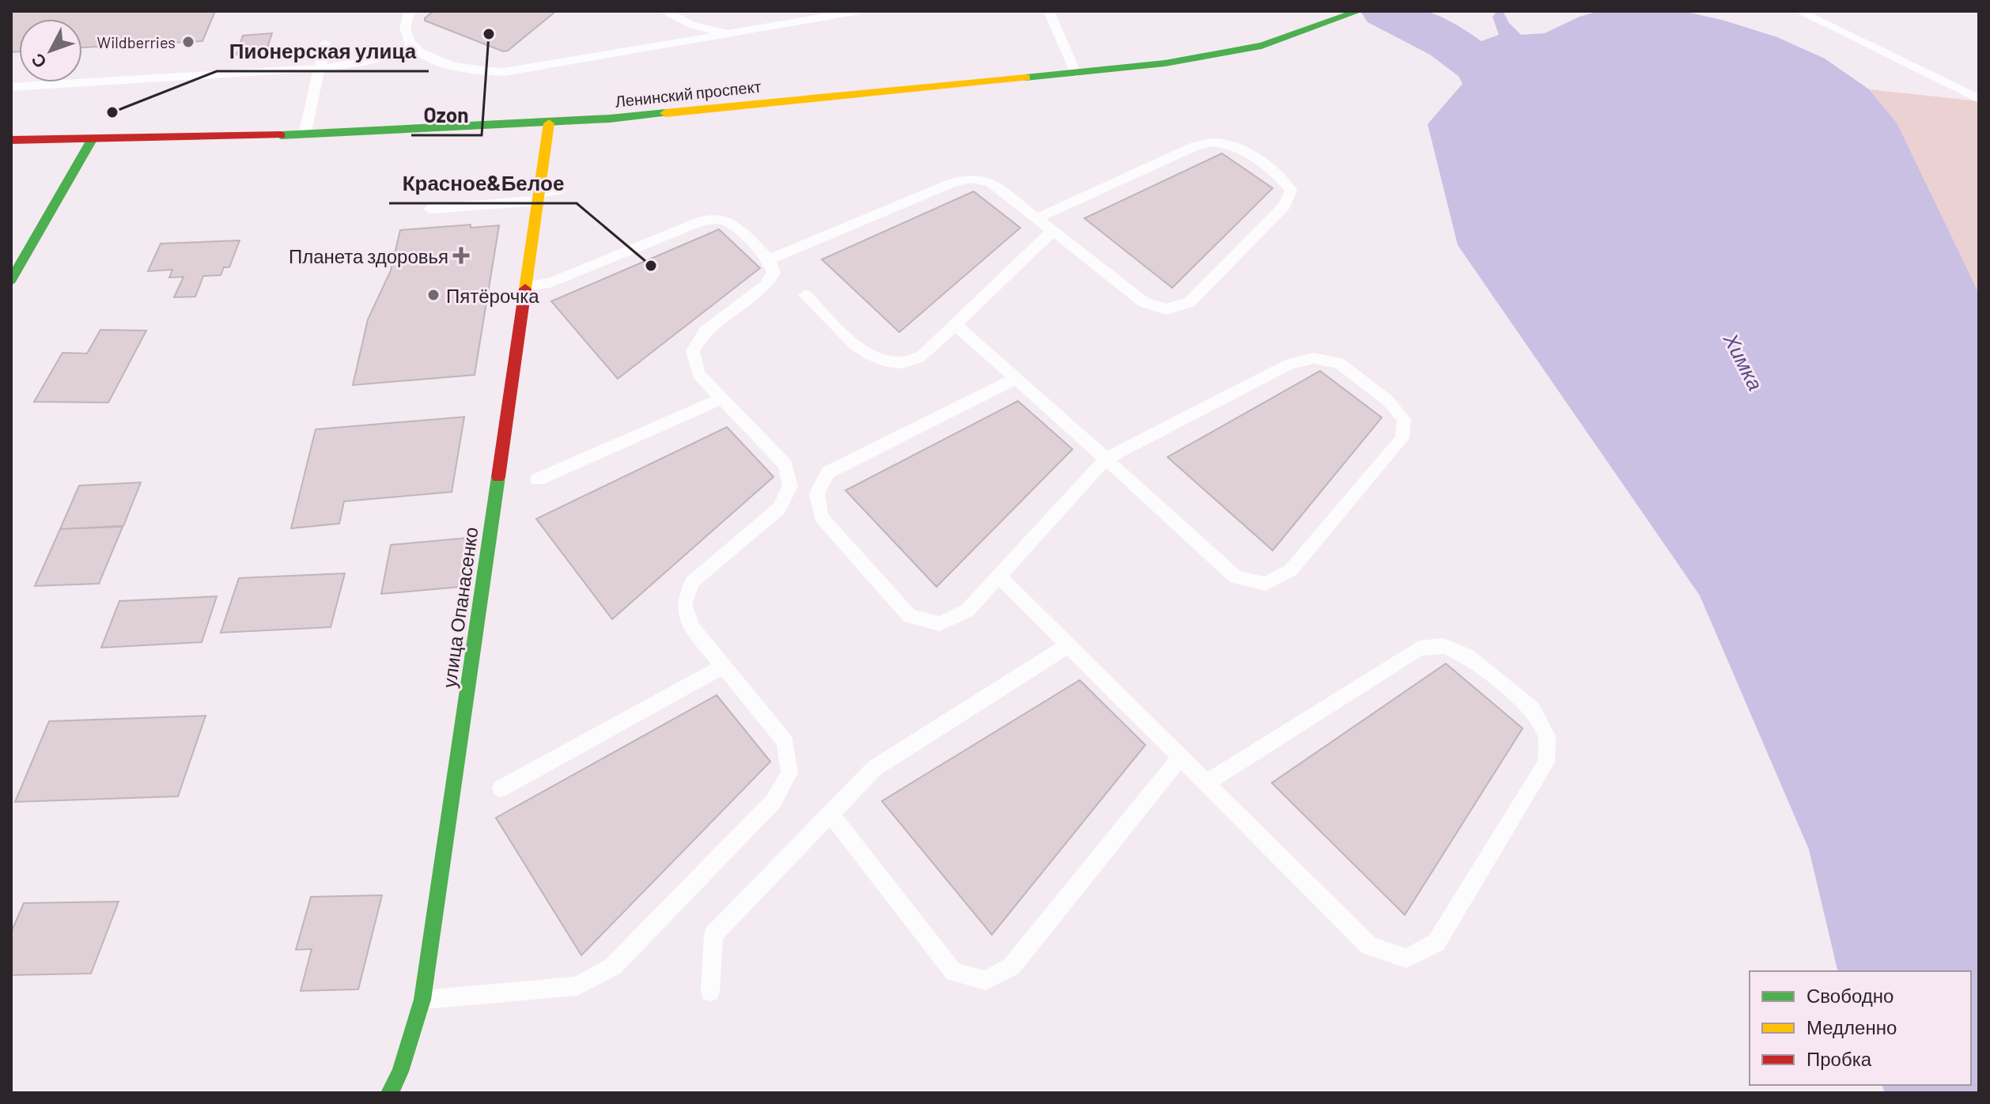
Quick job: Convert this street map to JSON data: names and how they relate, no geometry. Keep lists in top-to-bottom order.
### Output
{
  "streets": {
    "main road": ["Ленинский проспект", "улица Опанасенко"]
  },
  "crossings": [
    ["Ленинский проспект", "улица Опанасенко"]
  ],
  "water": ["Химка"],
  "places": {
    "other": [
      "Ozon",
      "Wildberries",
      "Пионерская улица",
      "Красное&Белое",
      "Пятёрочка"
    ],
    "health": ["Планета здоровья"]
  },
  "legend": ["Свободно", "Медленно", "Пробка"],
  "north": "bottom left"
}
